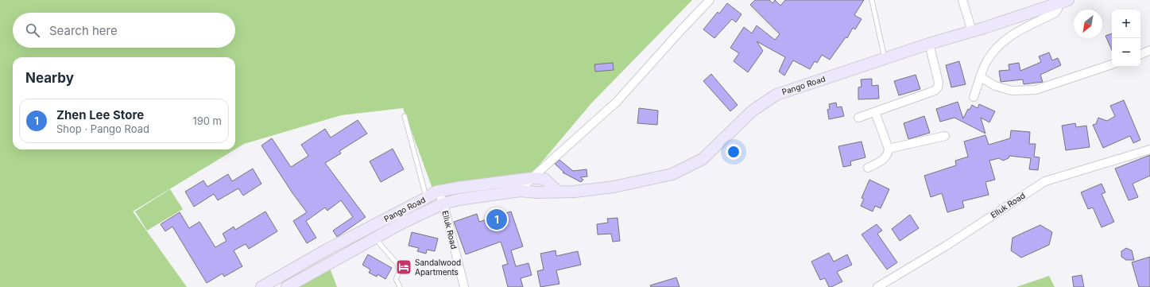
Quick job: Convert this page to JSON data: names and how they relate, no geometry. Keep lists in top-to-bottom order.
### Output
{
  "streets": {
    "street": ["Pango Road", "Elluk Road"]
  },
  "crossings": [
    ["Pango Road", "Elluk Road"]
  ],
  "places": {
    "hotel": ["Sandalwood Apartments"]
  },
  "north": "bottom left",
  "page": {
    "map_buttons": ["+", "−"],
    "search": "Search here",
    "heading": "Nearby",
    "list": [
      {
        "mark": "1",
        "name": "Zhen Lee Store",
        "note": "Shop · Pango Road",
        "value": "190 m"
      }
    ],
    "pins": "1"
  }
}
